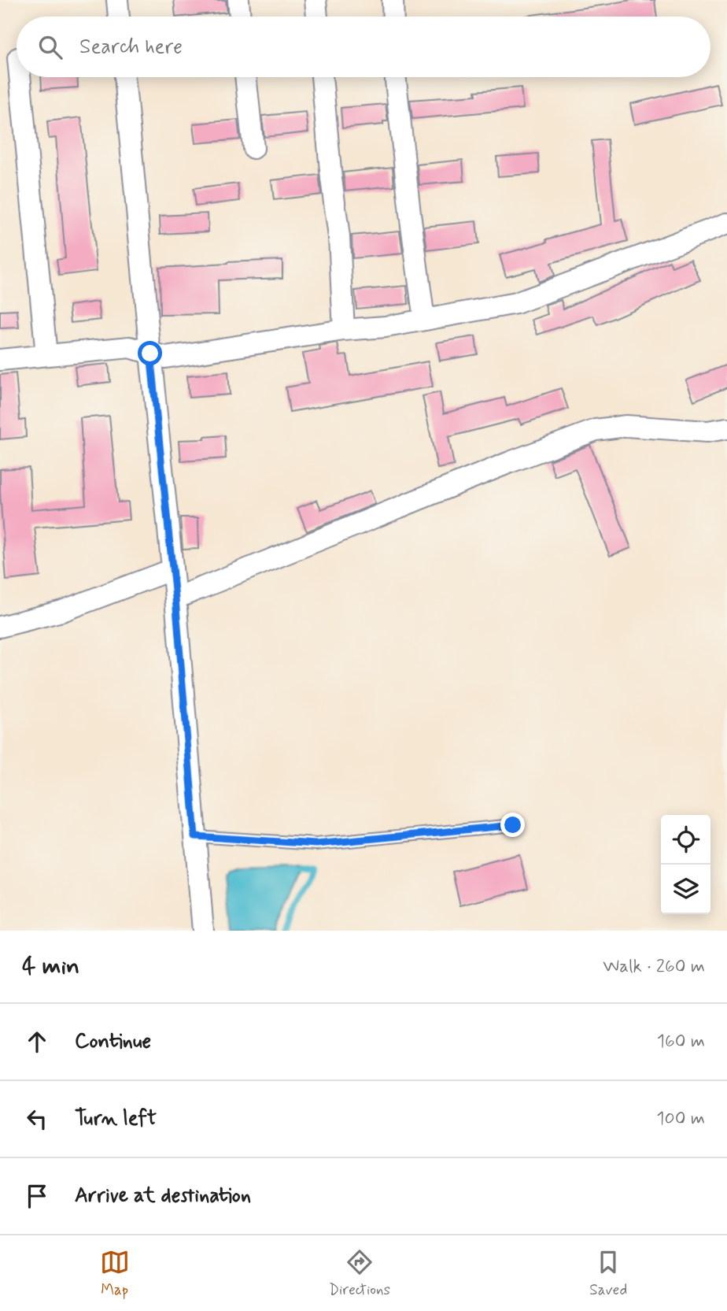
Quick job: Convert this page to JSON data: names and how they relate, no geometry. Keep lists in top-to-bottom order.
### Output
{
  "page": {
    "search": "Search here",
    "heading": ["4 min", "Walk · 260 m"],
    "list": [
      ["Continue", "160 m"],
      ["Turn left", "100 m"],
      "Arrive at destination"
    ],
    "nav": ["Map", "Directions", "Saved"]
  }
}
